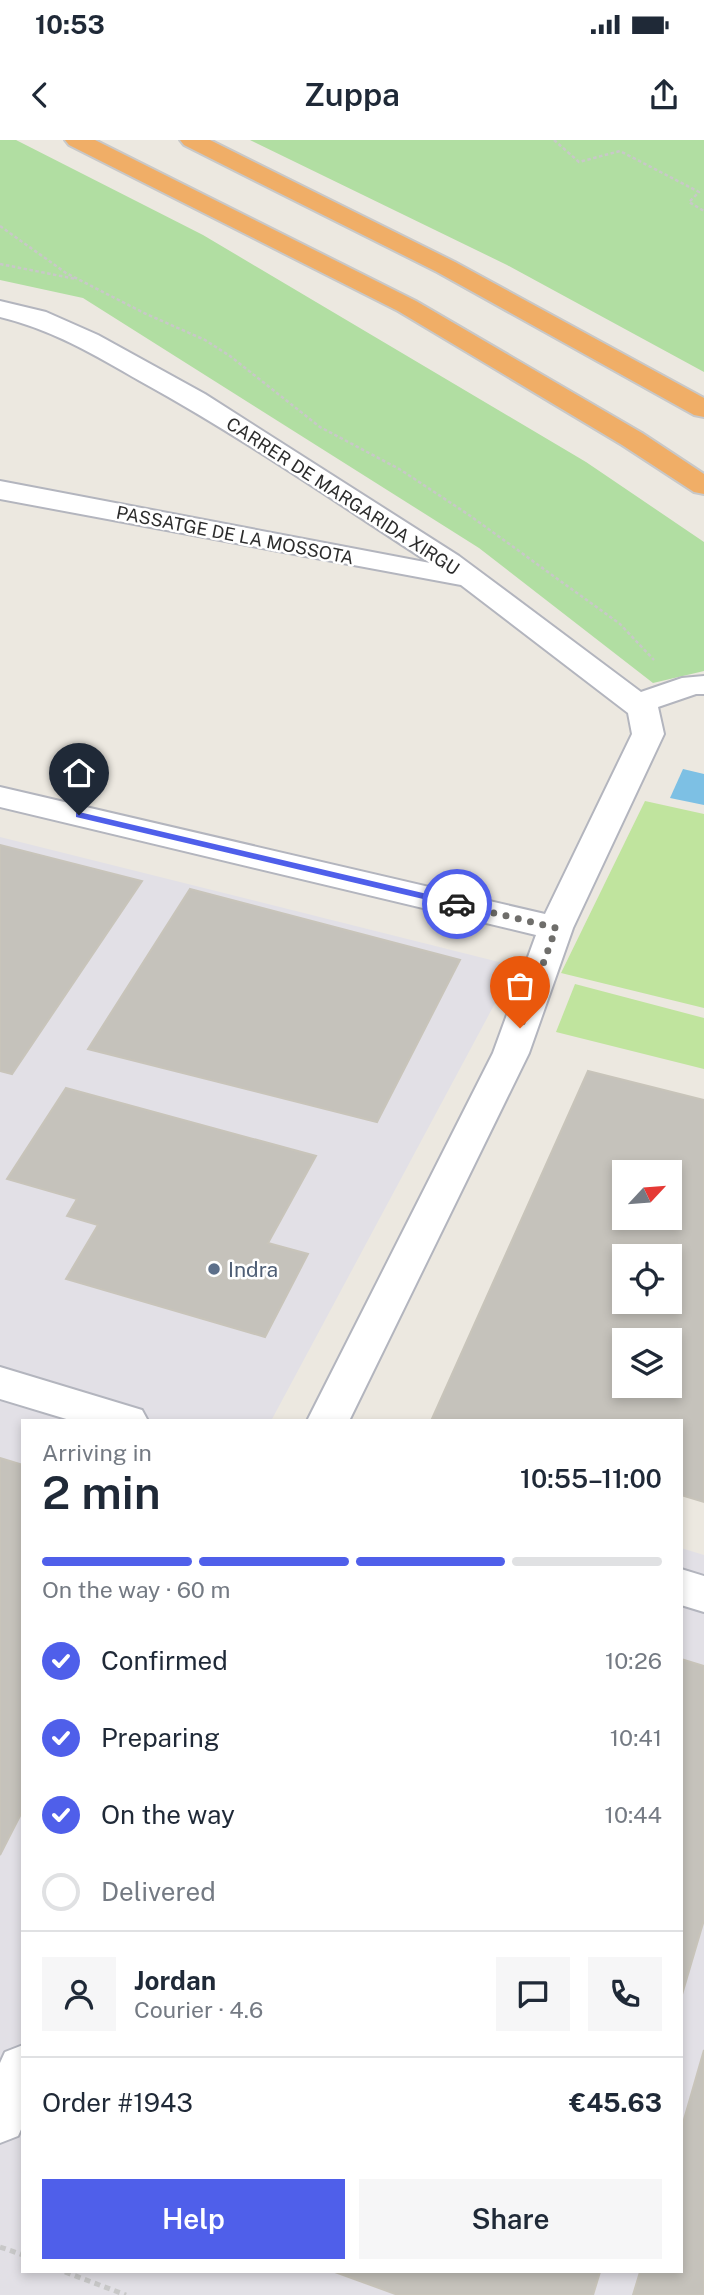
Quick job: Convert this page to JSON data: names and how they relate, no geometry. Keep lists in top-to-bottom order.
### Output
{
  "streets": {
    "street": ["CARRER DE MARGARIDA XIRGU", "PASSATGE DE LA MOSSOTA"]
  },
  "crossings": [
    ["CARRER DE MARGARIDA XIRGU", "PASSATGE DE LA MOSSOTA"]
  ],
  "places": ["Indra"],
  "north": "top right",
  "page": {
    "status": "10:53",
    "header": "Zuppa",
    "heading": ["2 min", "Arriving in", "10:55–11:00"],
    "panel": [
      "Jordan",
      "Courier · 4.6",
      "Order #1943",
      "€45.63"
    ],
    "bar": "On the way · 60 m",
    "list": [
      ["Confirmed", "10:26"],
      ["Preparing", "10:41"],
      ["On the way", "10:44"],
      "Delivered"
    ],
    "buttons": ["Help", "Share"]
  }
}
